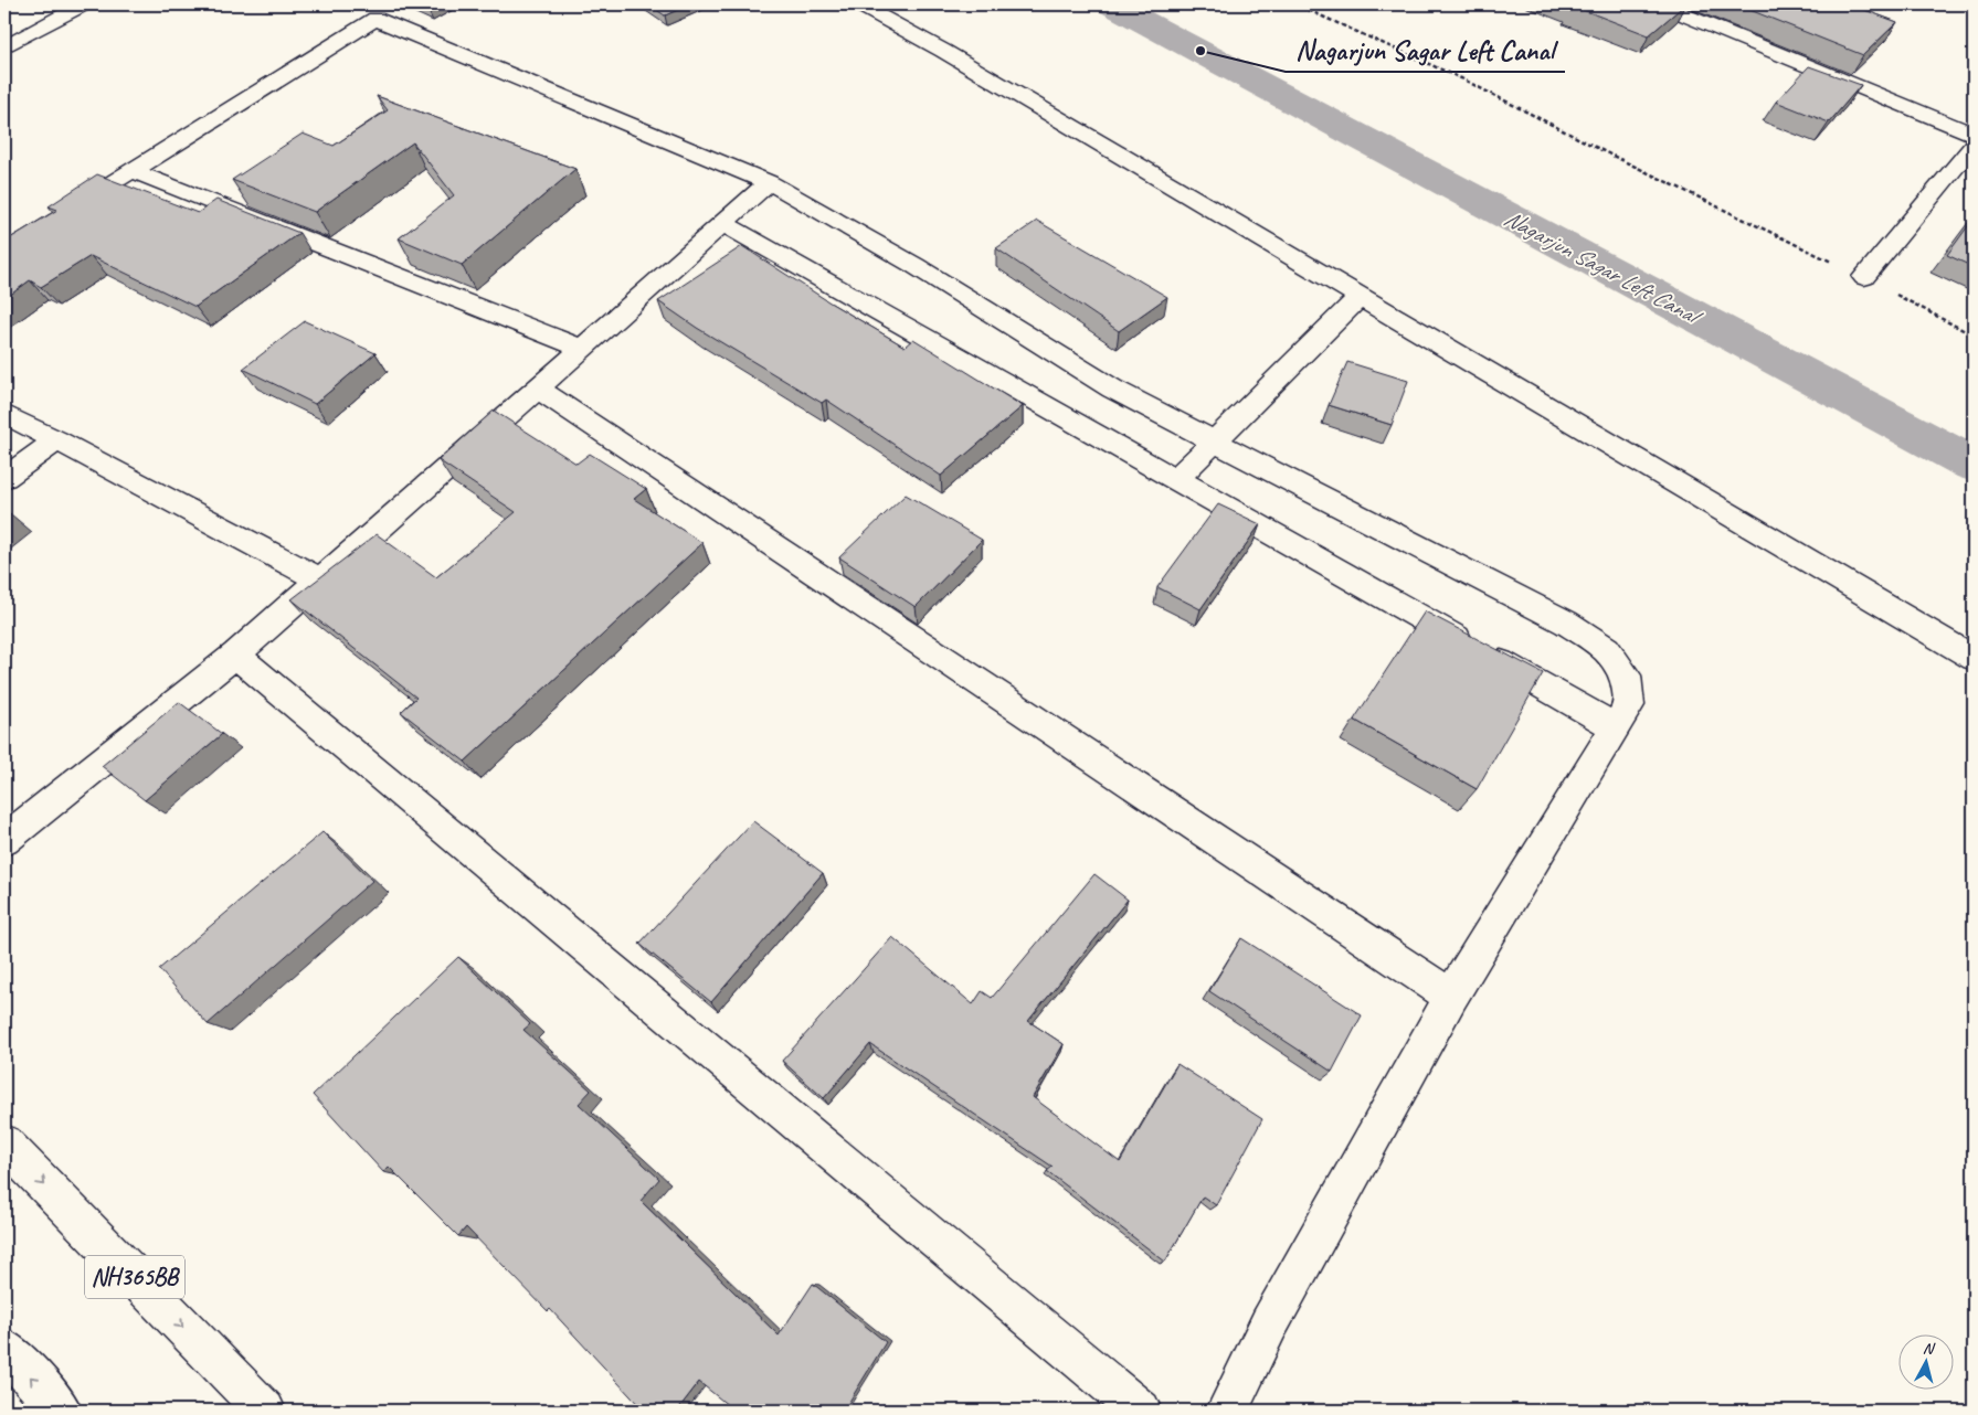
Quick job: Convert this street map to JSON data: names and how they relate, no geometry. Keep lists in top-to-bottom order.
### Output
{
  "streets": {
    "main road": ["NH365BB"]
  },
  "water": ["Nagarjun Sagar Left Canal"],
  "places": ["Nagarjun Sagar Left Canal"],
  "north": "top"
}
